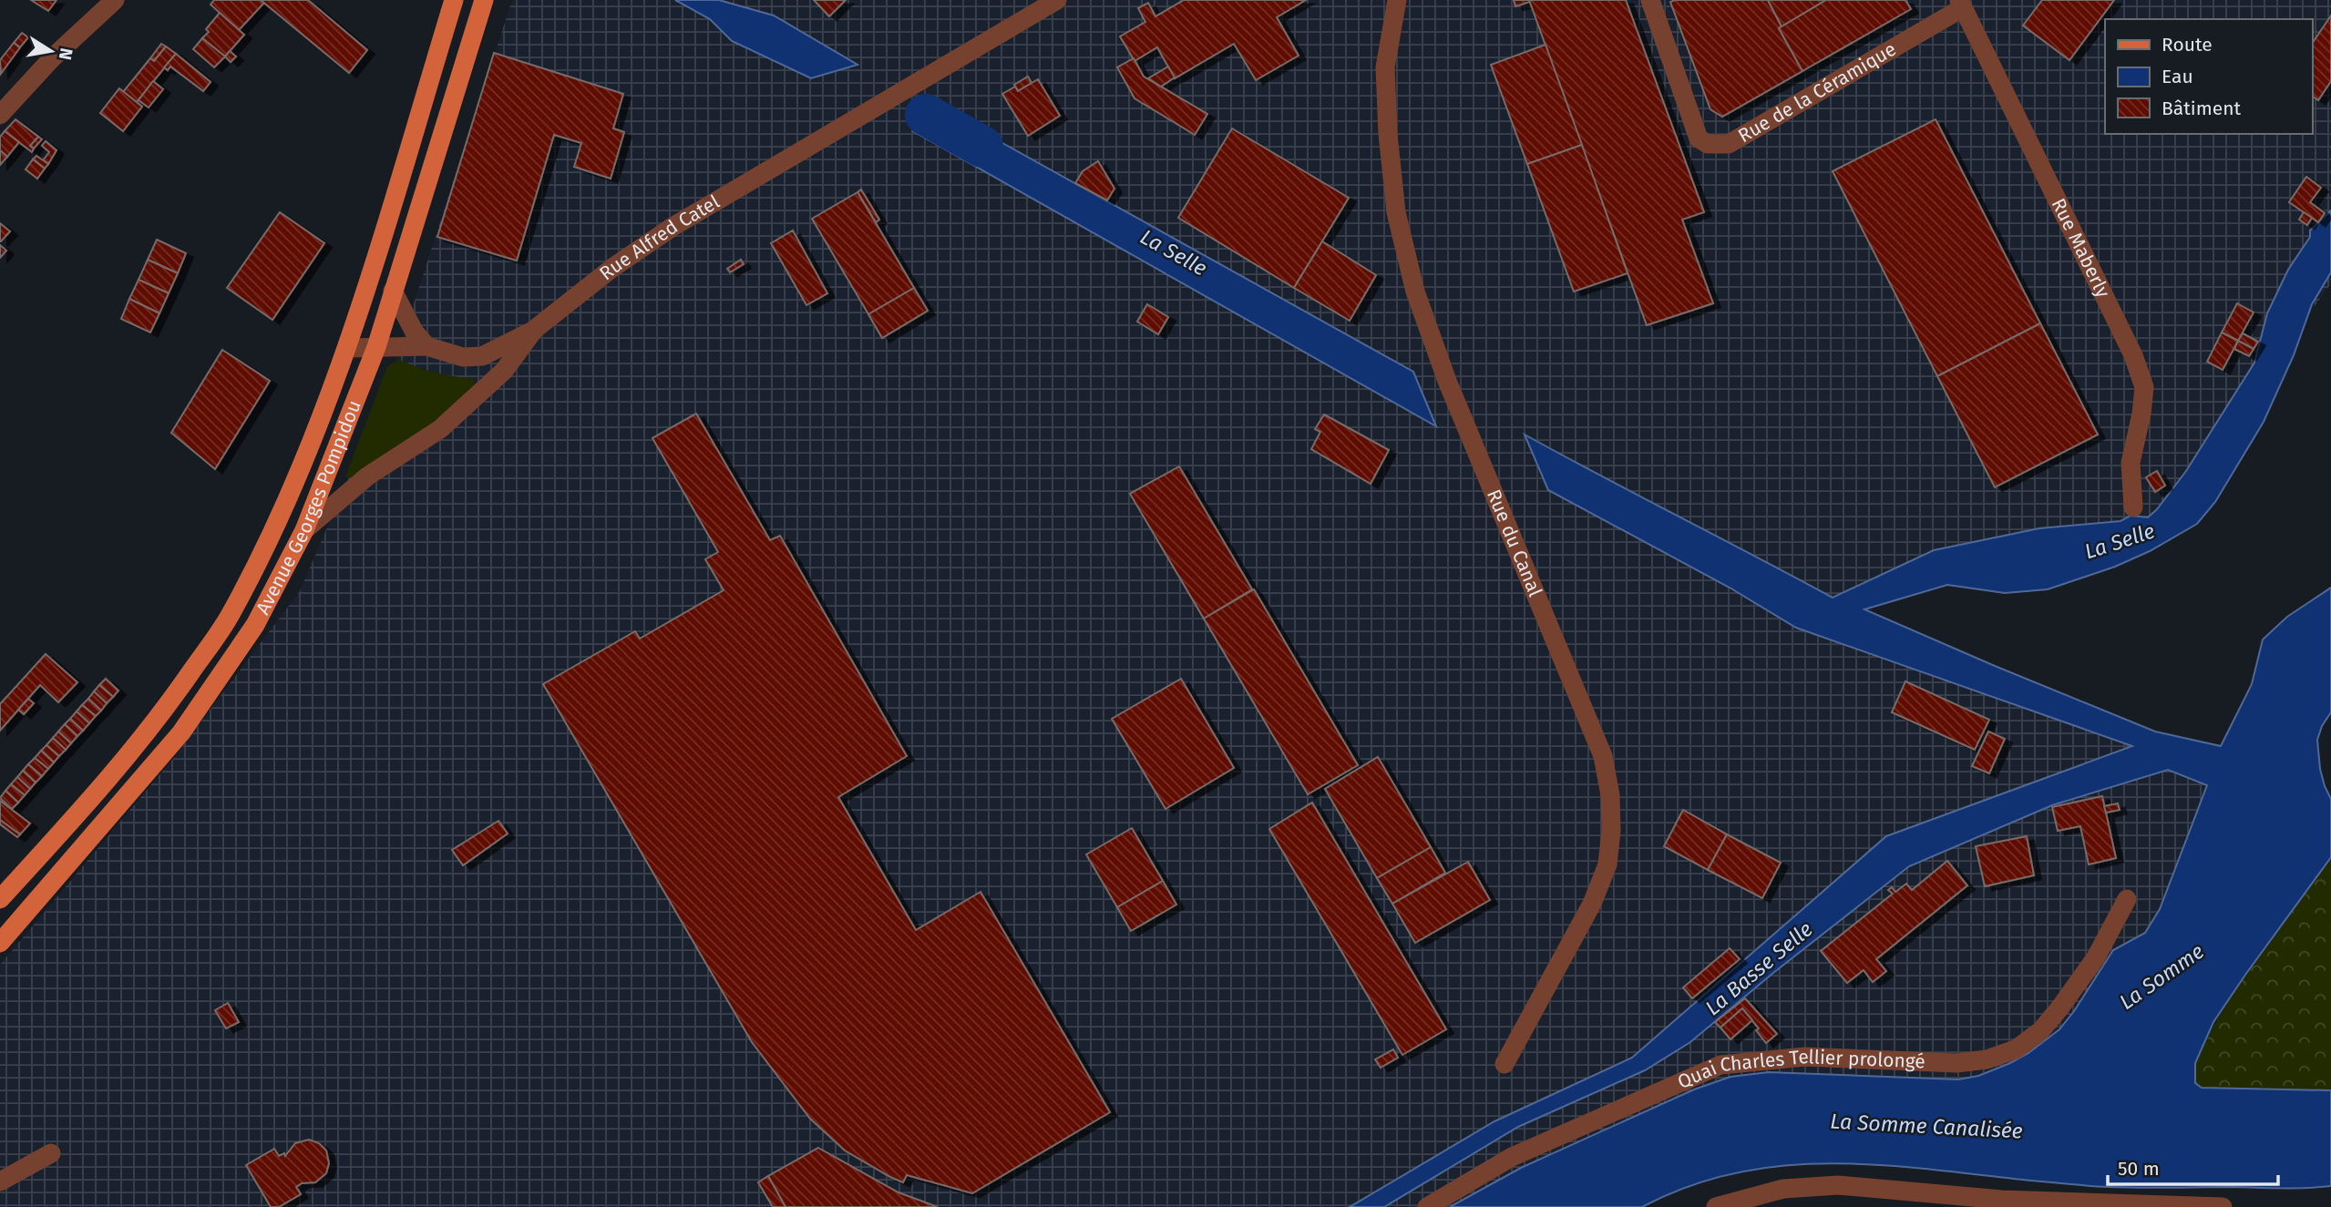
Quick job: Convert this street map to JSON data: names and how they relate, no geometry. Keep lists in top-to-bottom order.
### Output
{
  "streets": {
    "main road": ["Avenue Georges Pompidou"],
    "street": [
      "Rue de la Céramique",
      "Rue Alfred Catel",
      "Rue Maberly",
      "Rue du Canal",
      "Quai Charles Tellier prolongé"
    ]
  },
  "crossings": [
    ["Rue de la Céramique", "Rue Maberly"],
    ["Rue Alfred Catel", "Avenue Georges Pompidou"]
  ],
  "water": [
    "La Selle",
    "La Basse Selle",
    "La Somme",
    "La Somme Canalisée"
  ],
  "legend": ["Route", "Eau", "Bâtiment"],
  "scale_bar": "50 m",
  "north": "right"
}
